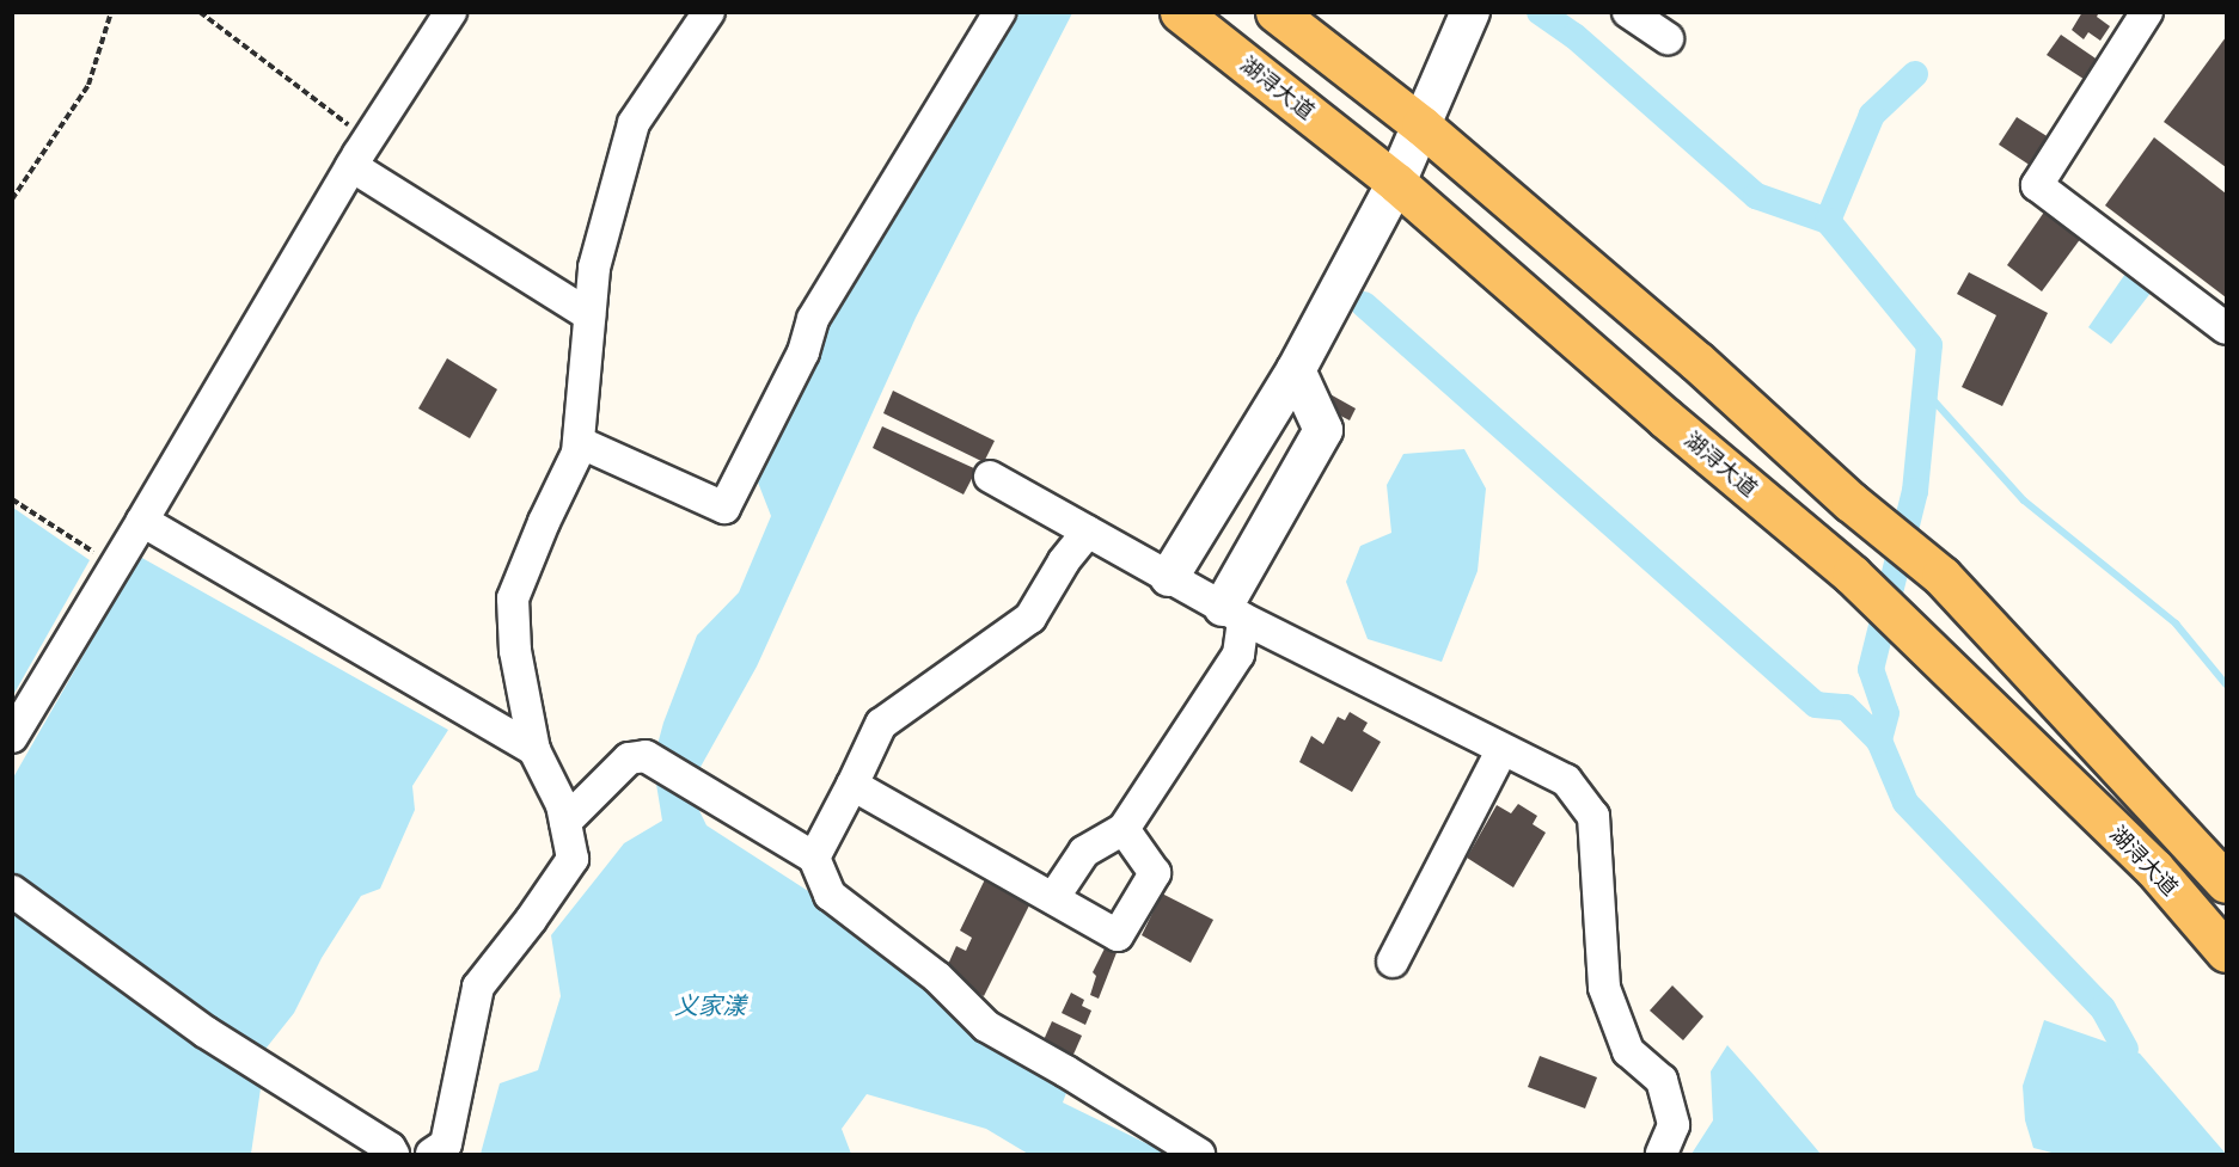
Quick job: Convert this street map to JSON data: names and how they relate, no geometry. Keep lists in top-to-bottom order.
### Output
{
  "streets": {
    "main road": ["湖浔大道"]
  },
  "water": ["义家漾"]
}
